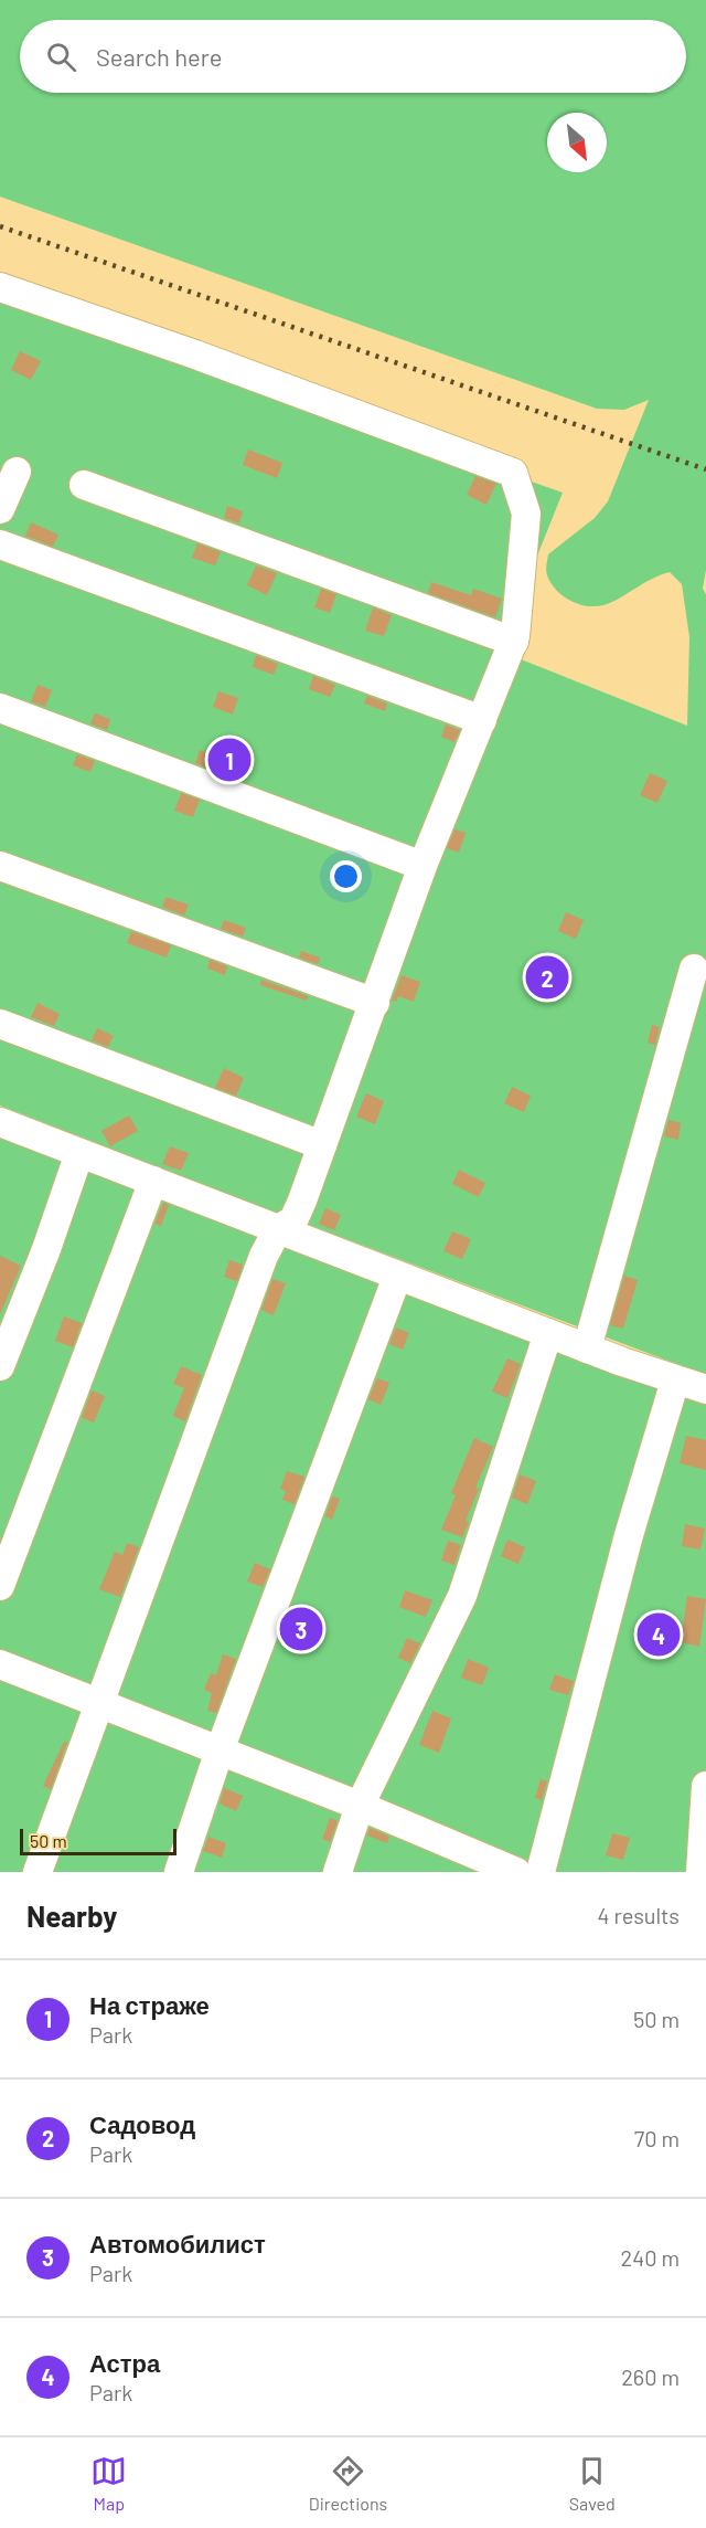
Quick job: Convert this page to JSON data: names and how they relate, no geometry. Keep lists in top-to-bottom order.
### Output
{
  "scale_bar": "50 m",
  "north": "bottom right",
  "page": {
    "search": "Search here",
    "pins": [
      "1",
      "2",
      "3",
      "4"
    ],
    "scale": "50 m",
    "heading": ["Nearby", "4 results"],
    "list": [
      {
        "mark": "1",
        "name": "На страже",
        "note": "Park",
        "value": "50 m"
      },
      {
        "mark": "2",
        "name": "Садовод",
        "note": "Park",
        "value": "70 m"
      },
      {
        "mark": "3",
        "name": "Автомобилист",
        "note": "Park",
        "value": "240 m"
      },
      {
        "mark": "4",
        "name": "Астра",
        "note": "Park",
        "value": "260 m"
      }
    ],
    "nav": ["Map", "Directions", "Saved"]
  }
}
